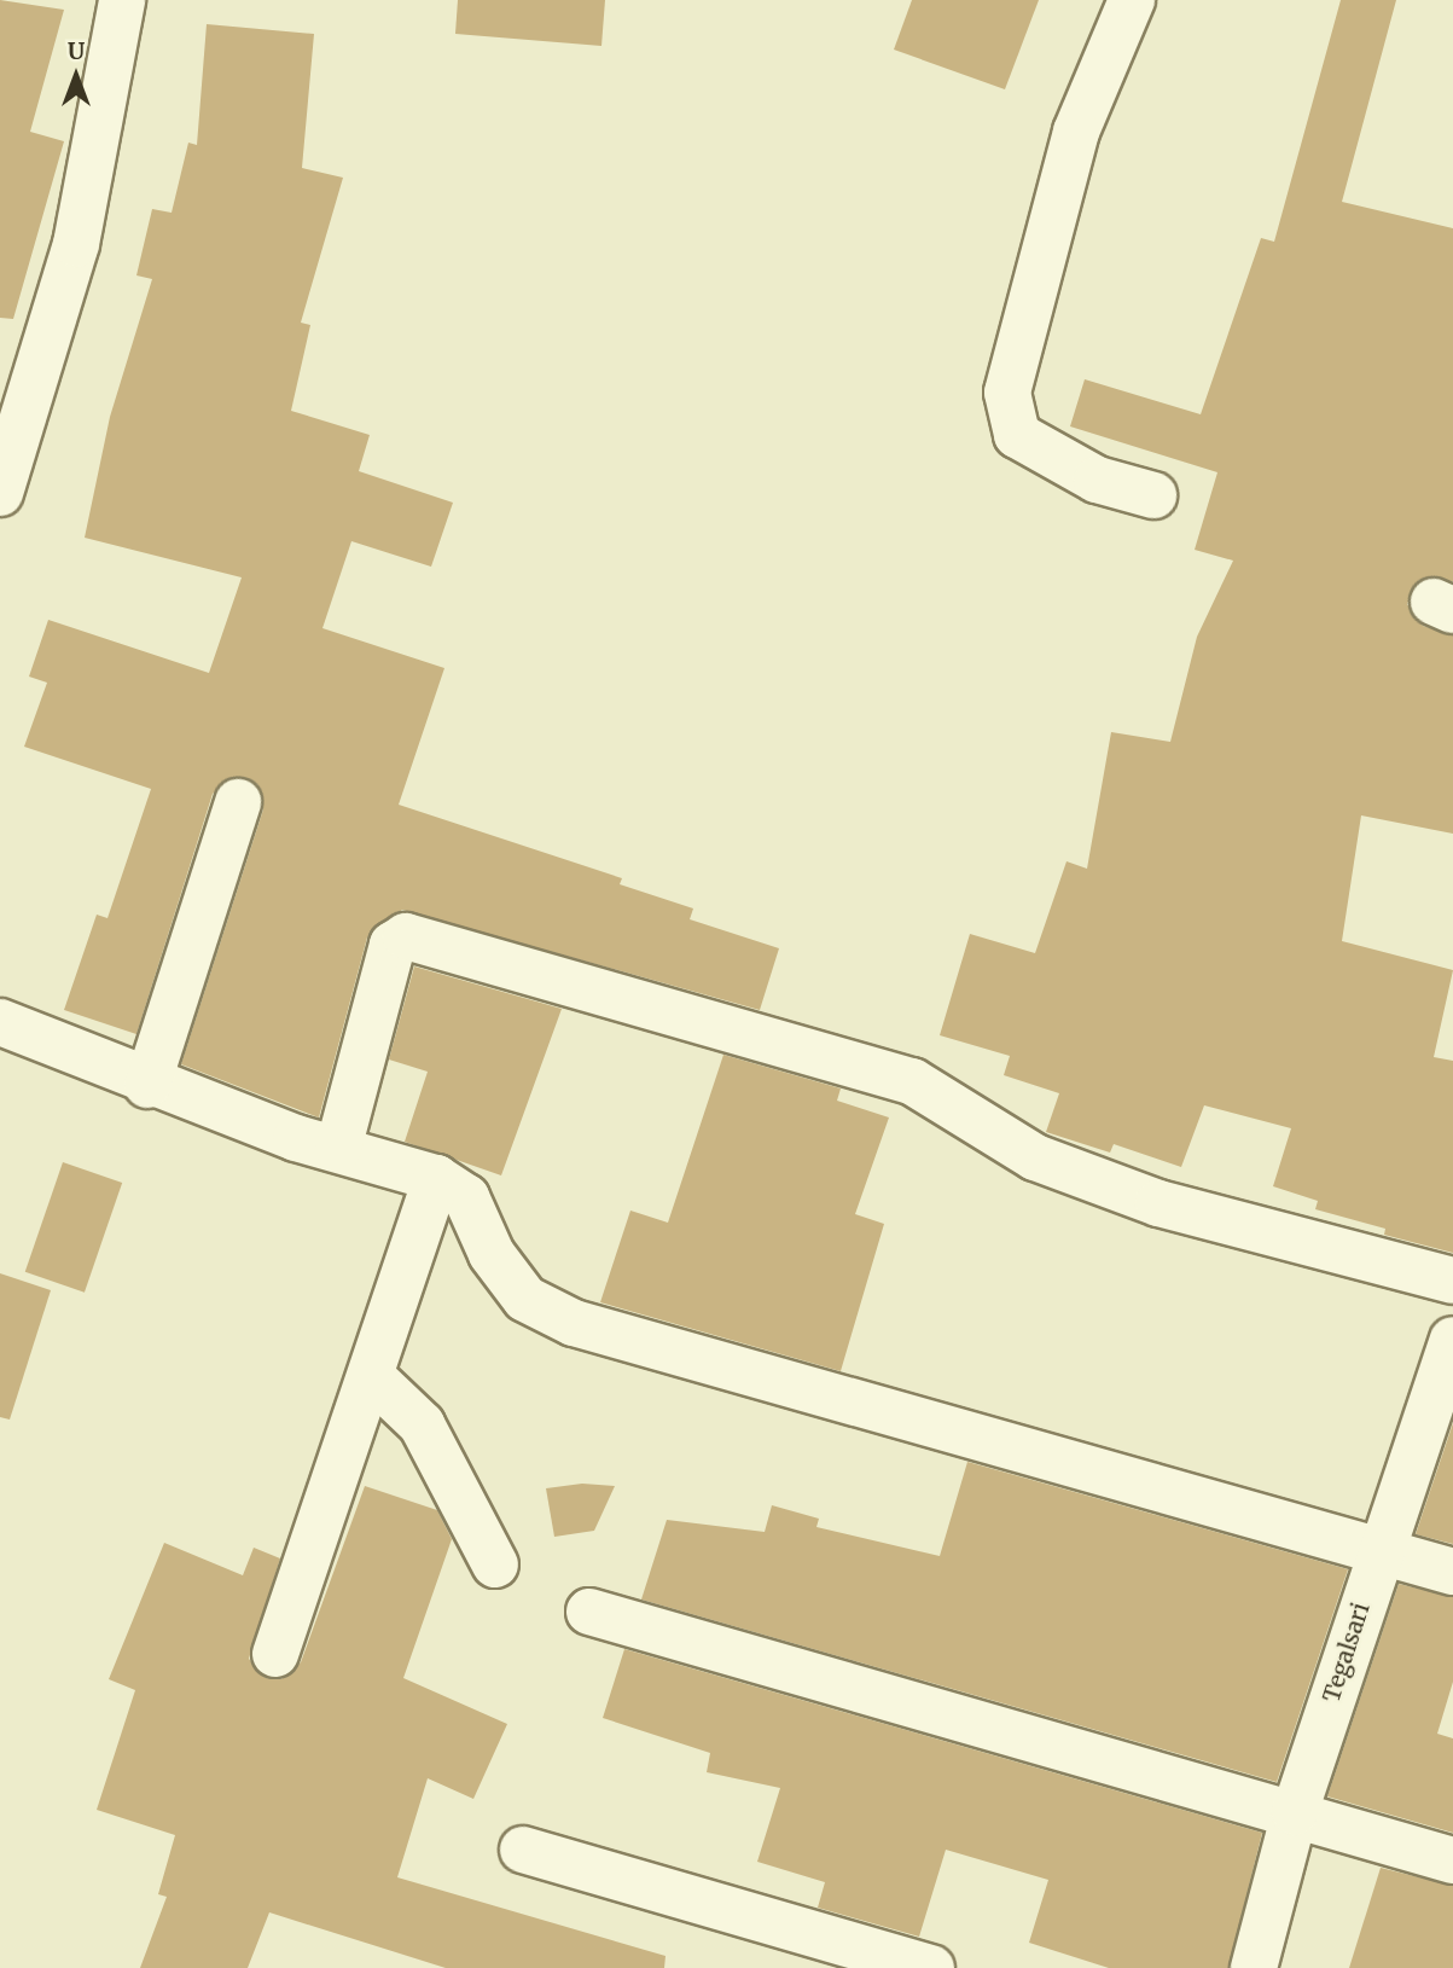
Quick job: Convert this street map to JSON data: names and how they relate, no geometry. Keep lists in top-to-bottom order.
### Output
{
  "streets": {
    "street": ["Tegalsari"]
  },
  "north": "top"
}
